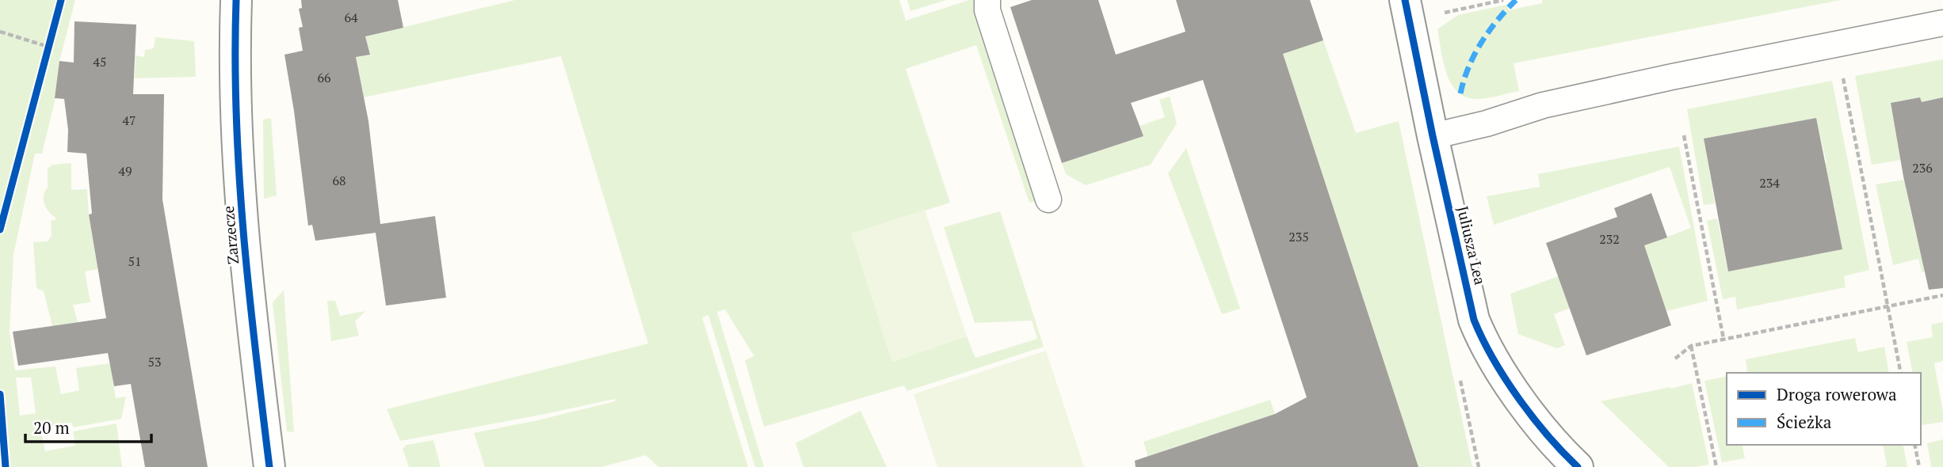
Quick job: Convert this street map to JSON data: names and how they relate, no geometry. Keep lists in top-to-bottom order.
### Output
{
  "streets": {
    "street": ["Zarzecze", "Juliusza Lea"]
  },
  "house_numbers": [
    "64",
    "45",
    "66",
    "47",
    "236",
    "49",
    "68",
    "234",
    "235",
    "232",
    "51",
    "53"
  ],
  "legend": ["Droga rowerowa", "Ścieżka"],
  "scale_bar": "20 m"
}
